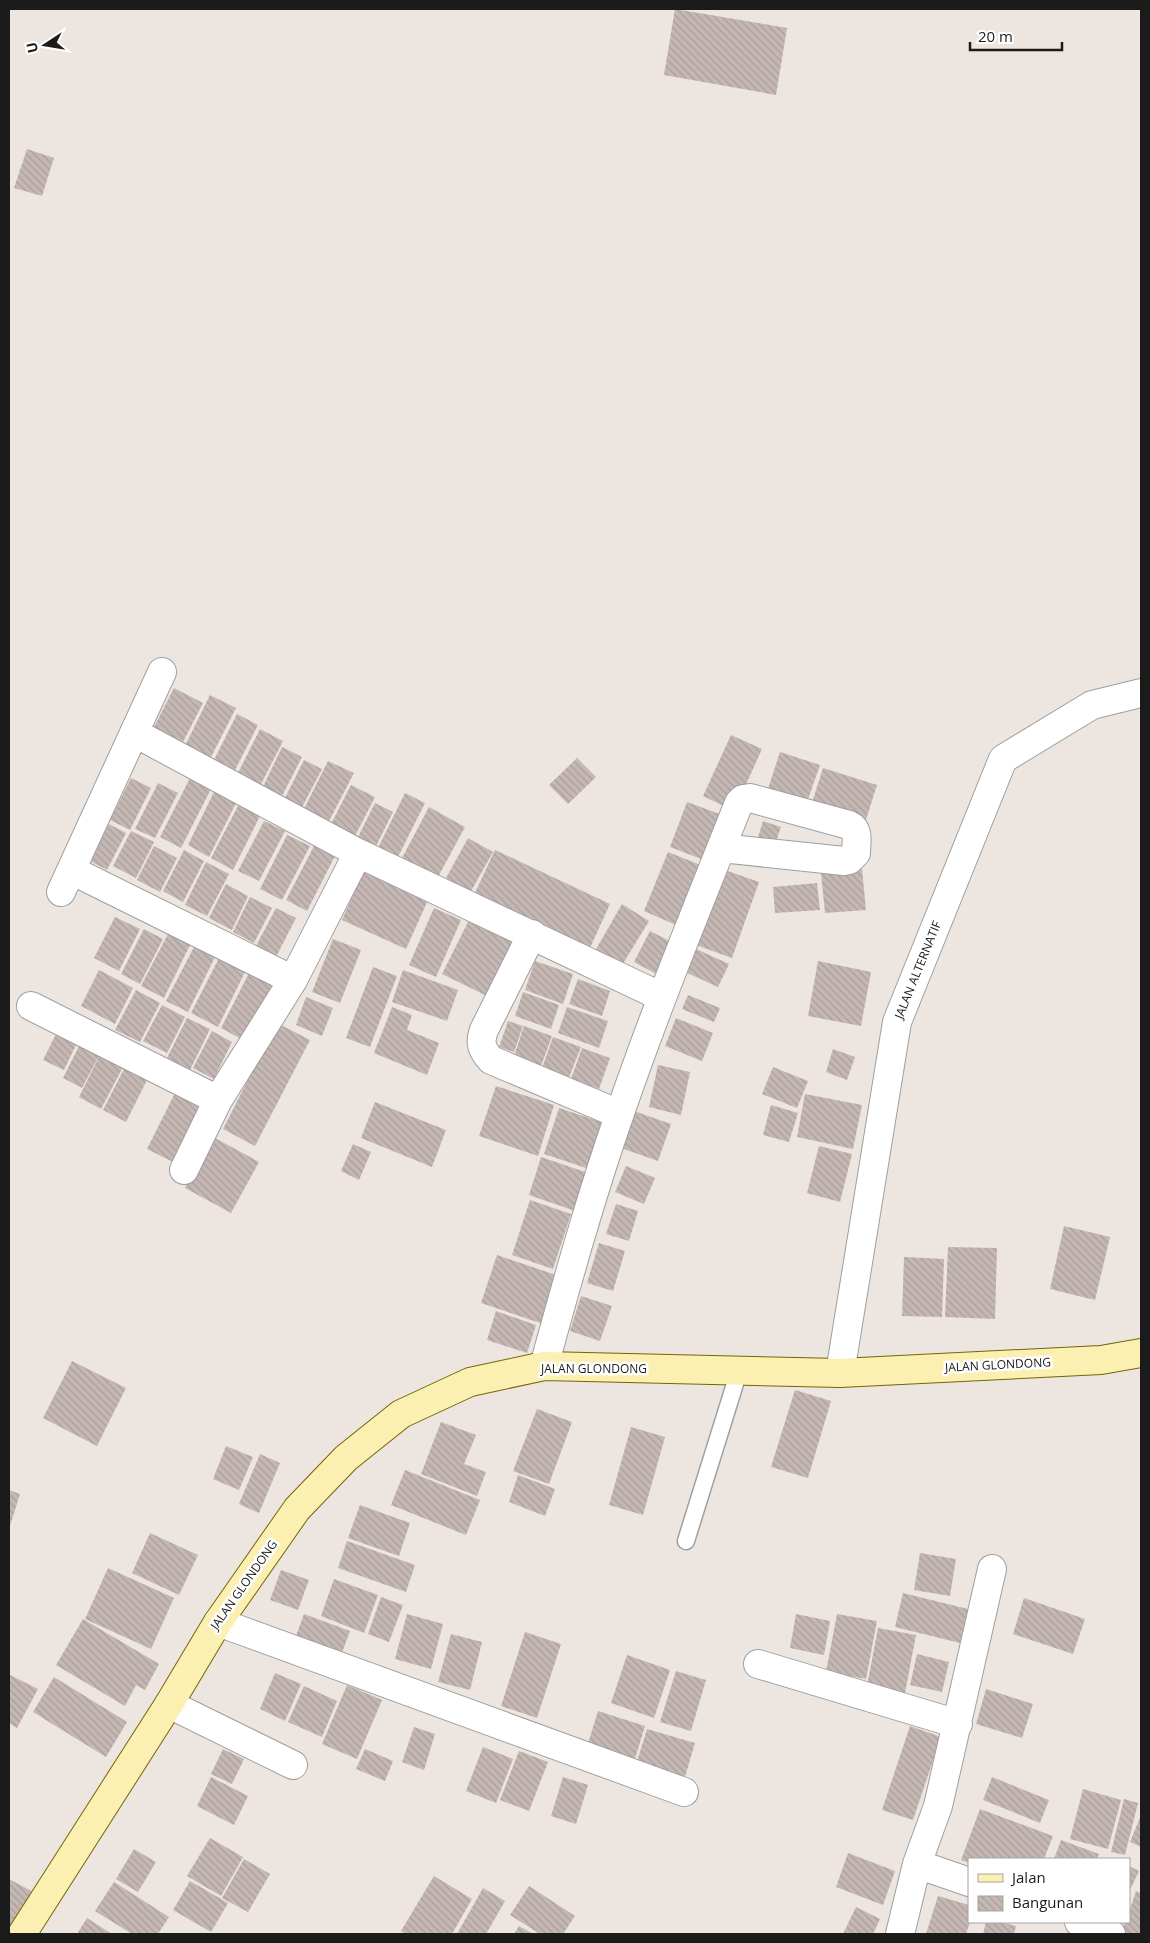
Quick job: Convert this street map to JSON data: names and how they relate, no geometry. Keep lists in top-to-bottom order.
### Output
{
  "streets": {
    "main road": ["JALAN GLONDONG"],
    "street": ["JALAN ALTERNATIF"]
  },
  "crossings": [
    ["JALAN ALTERNATIF", "JALAN GLONDONG"]
  ],
  "legend": ["Jalan", "Bangunan"],
  "scale_bar": "20 m",
  "north": "left"
}
